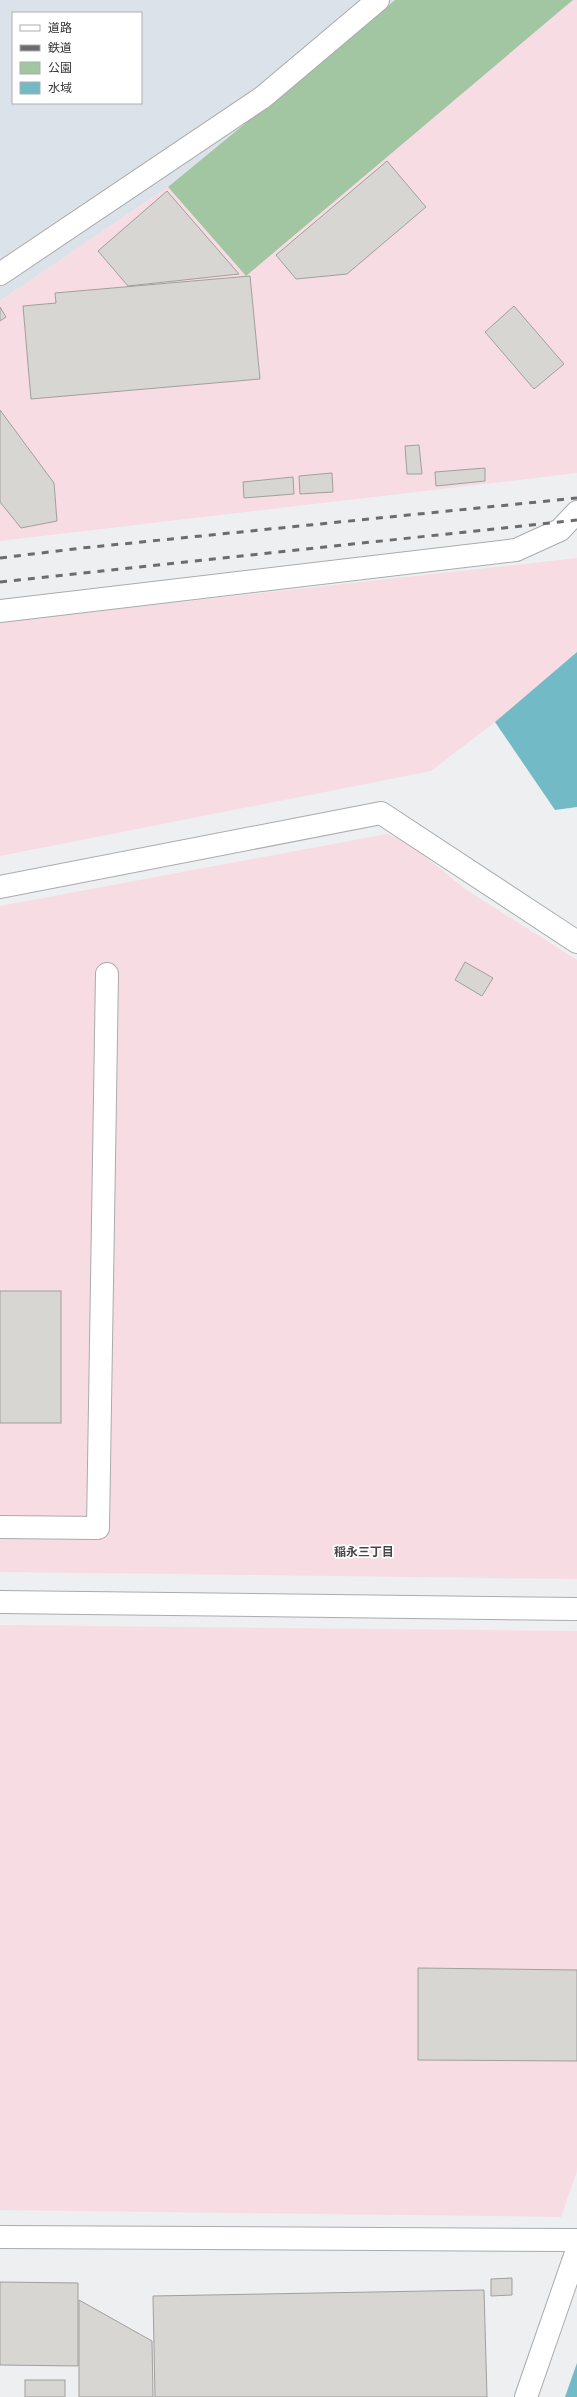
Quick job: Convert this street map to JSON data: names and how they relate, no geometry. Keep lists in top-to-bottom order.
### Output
{
  "districts": ["稲永三丁目"],
  "legend": [
    "道路",
    "鉄道",
    "公園",
    "水域"
  ]
}
